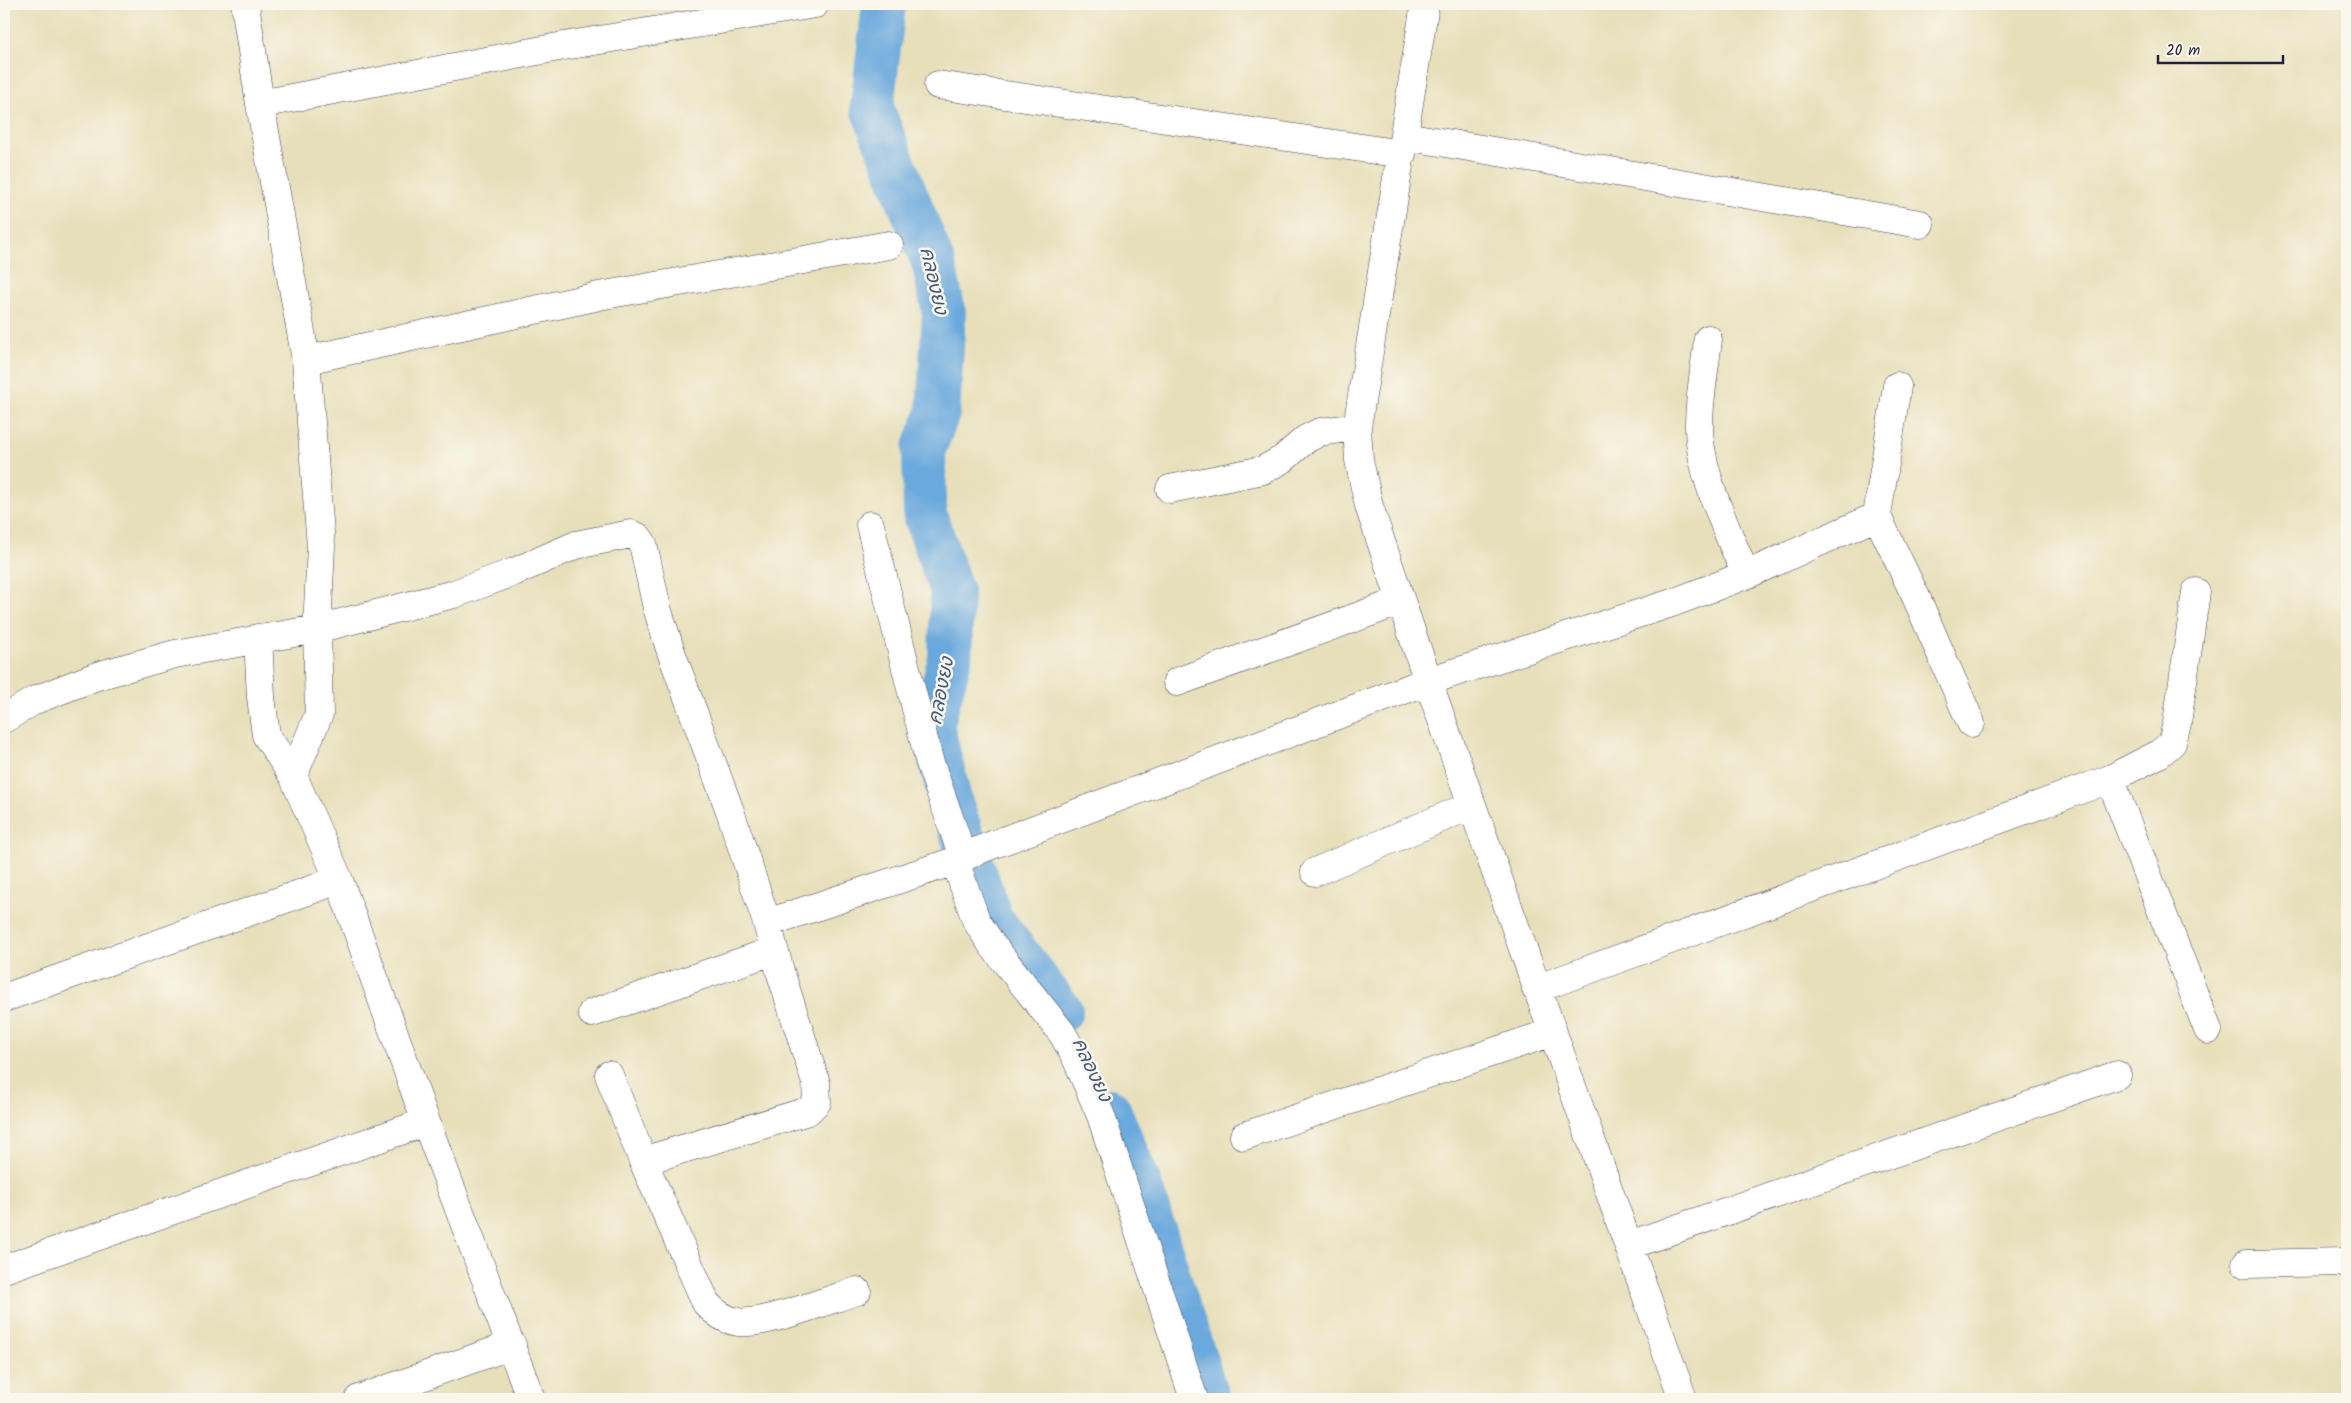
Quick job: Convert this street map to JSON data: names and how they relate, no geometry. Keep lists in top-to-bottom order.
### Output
{
  "water": ["คลองยง"],
  "scale_bar": "20 m"
}
